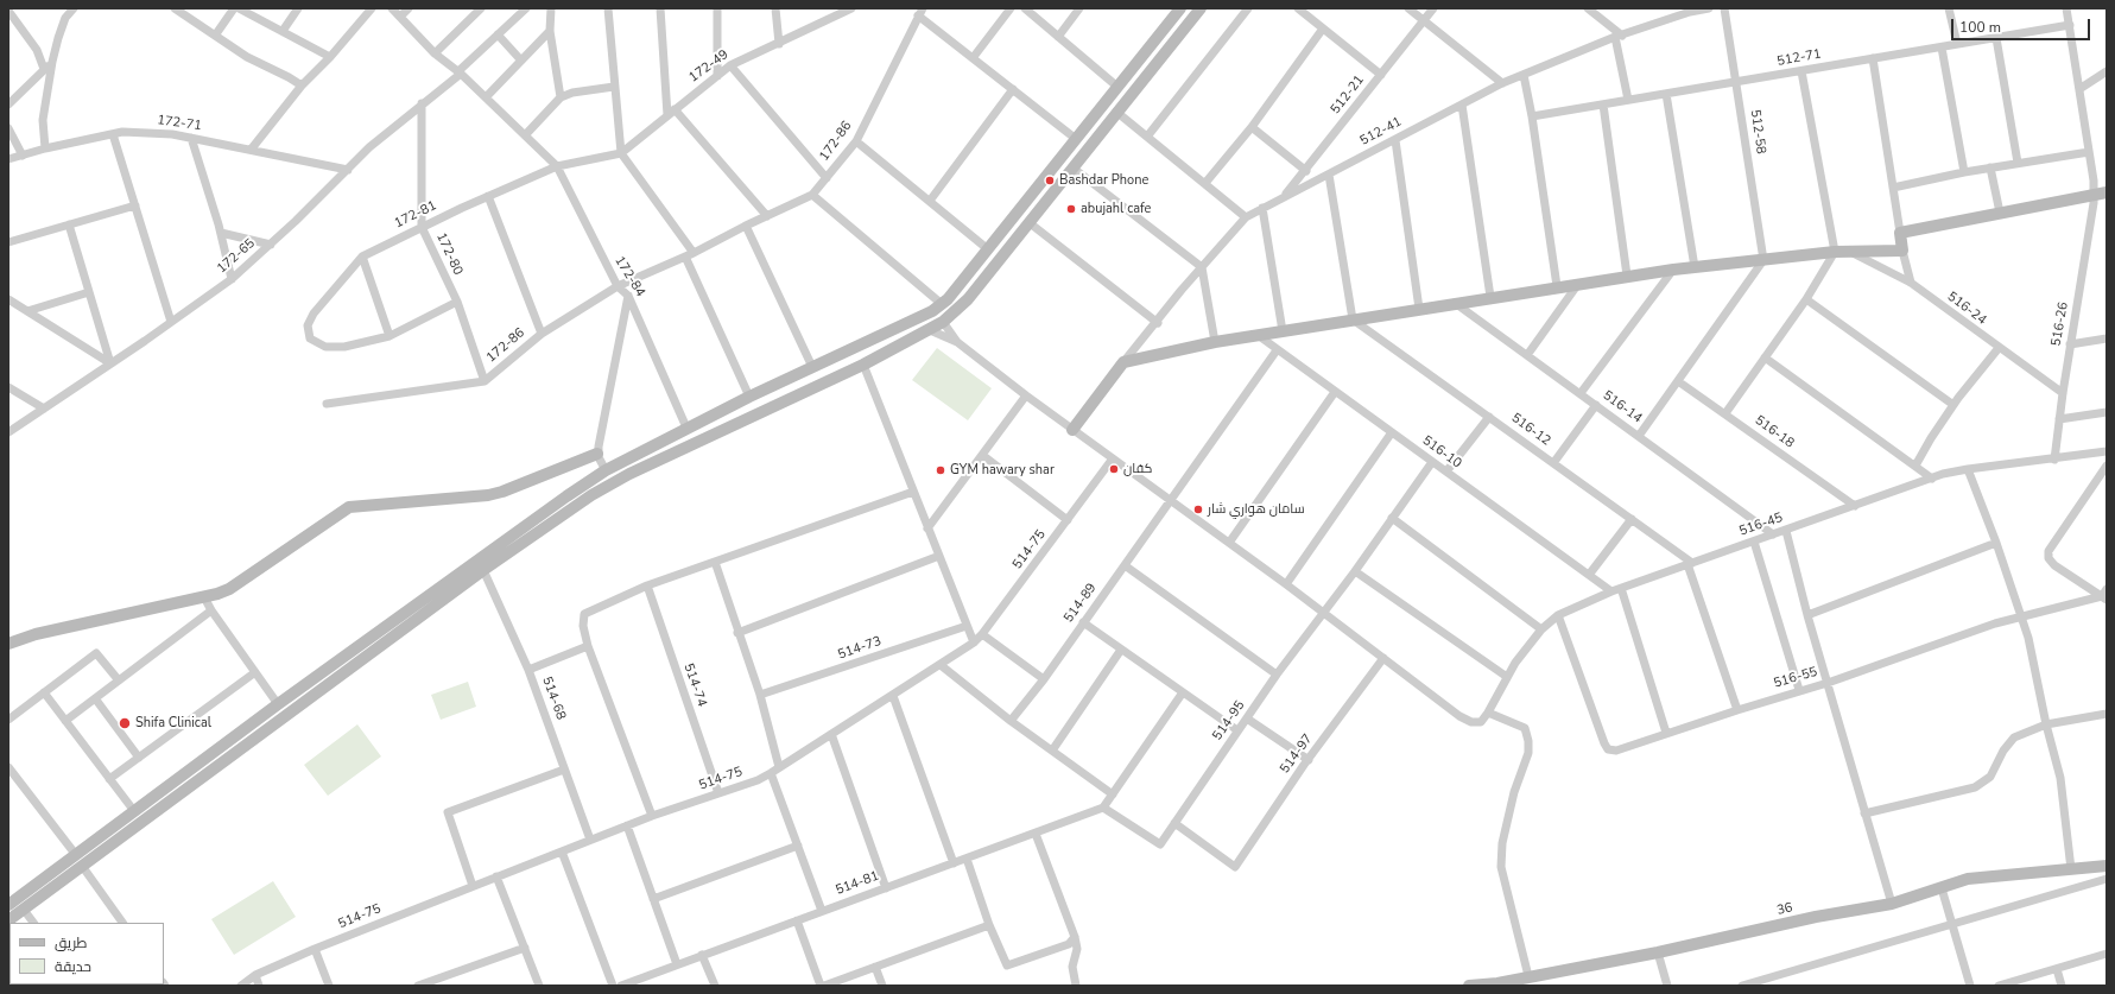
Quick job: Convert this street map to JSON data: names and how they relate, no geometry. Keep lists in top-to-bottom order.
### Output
{
  "streets": {
    "main road": ["36"],
    "street": [
      "512-71",
      "172-49",
      "512-21",
      "172-71",
      "512-41",
      "512-58",
      "172-86",
      "172-81",
      "172-80",
      "172-65",
      "172-84",
      "516-24",
      "516-26",
      "516-14",
      "516-12",
      "516-18",
      "516-10",
      "516-45",
      "514-75",
      "514-89",
      "514-73",
      "516-55",
      "514-74",
      "514-68",
      "514-95",
      "514-97",
      "514-81"
    ]
  },
  "crossings": [
    ["512-71", "512-58"],
    ["512-71", "516-26"],
    ["172-49", "172-81"],
    ["512-21", "512-41"],
    ["172-71", "172-65"],
    ["172-86", "172-80"],
    ["172-86", "172-84"],
    ["172-81", "172-80"],
    ["172-81", "172-84"],
    ["172-80", "172-65"],
    ["516-24", "516-26"],
    ["516-26", "516-45"],
    ["516-14", "516-45"],
    ["516-12", "516-45"],
    ["516-18", "516-45"],
    ["516-10", "516-45"],
    ["516-10", "514-89"],
    ["516-10", "514-95"],
    ["516-45", "516-55"],
    ["516-45", "514-97"],
    ["514-75", "514-74"],
    ["514-75", "514-68"],
    ["514-95", "514-97"],
    ["514-95", "514-81"]
  ],
  "places": [
    "Bashdar Phone",
    "abujahl cafe",
    "كفان",
    "GYM hawary shar",
    "سامان هواري شار",
    "Shifa Clinical"
  ],
  "legend": ["طريق", "حديقة"],
  "scale_bar": "100 m"
}
